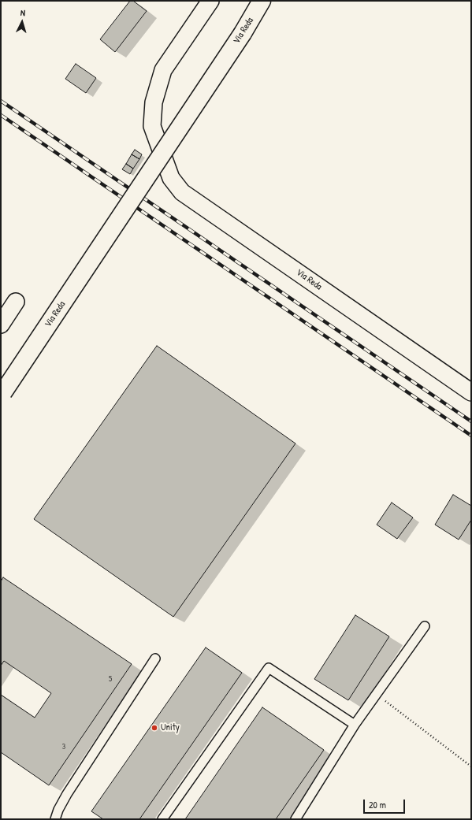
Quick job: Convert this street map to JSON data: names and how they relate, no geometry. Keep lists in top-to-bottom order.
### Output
{
  "streets": {
    "street": ["Via Reda"]
  },
  "places": ["Unity"],
  "house_numbers": ["5", "3"],
  "scale_bar": "20 m",
  "north": "top"
}
